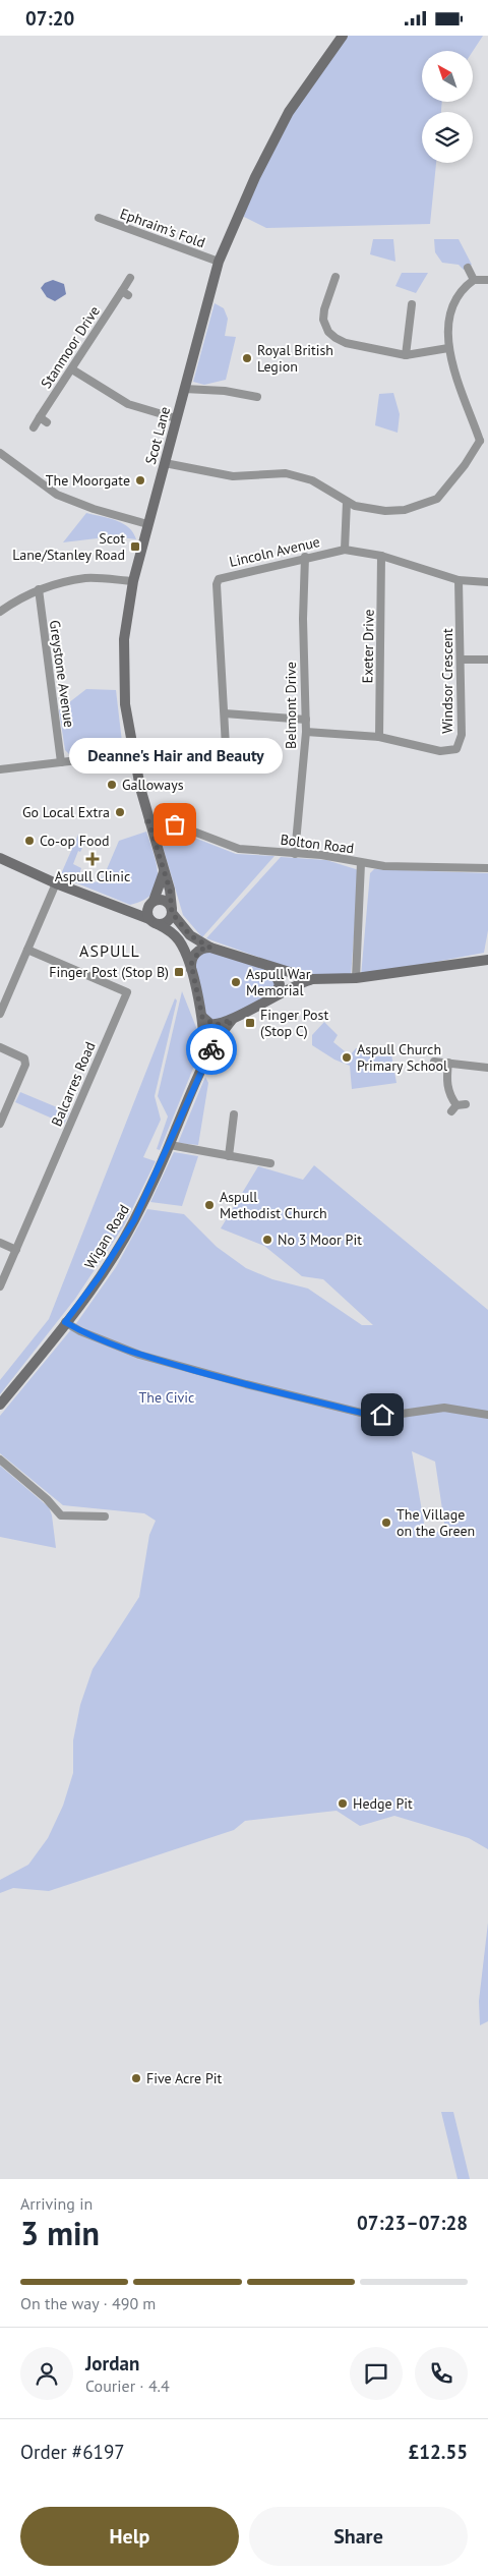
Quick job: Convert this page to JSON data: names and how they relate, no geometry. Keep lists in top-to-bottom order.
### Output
{
  "streets": {
    "main road": ["Scot Lane", "Wigan Road"],
    "street": [
      "Ephraim's Fold",
      "Stanmoor Drive",
      "Lincoln Avenue",
      "Exeter Drive",
      "Greystone Avenue",
      "Windsor Crescent",
      "Belmont Drive",
      "Bolton Road",
      "Balcarres Road"
    ]
  },
  "crossings": [
    ["Ephraim's Fold", "Scot Lane"],
    ["Scot Lane", "Bolton Road"],
    ["Scot Lane", "Wigan Road"],
    ["Lincoln Avenue", "Exeter Drive"],
    ["Lincoln Avenue", "Windsor Crescent"],
    ["Lincoln Avenue", "Belmont Drive"],
    ["Exeter Drive", "Windsor Crescent"],
    ["Windsor Crescent", "Belmont Drive"],
    ["Belmont Drive", "Bolton Road"]
  ],
  "districts": ["ASPULL"],
  "parks": ["The Civic"],
  "places": {
    "other": [
      "Royal British Legion",
      "The Moorgate",
      "Galloways",
      "Go Local Extra",
      "Deanne's Hair and Beauty",
      "Co-op Food",
      "Aspull War Memorial",
      "Aspull Church Primary School",
      "Aspull Methodist Church",
      "No 3 Moor Pit",
      "The Village on the Green",
      "Hedge Pit",
      "Five Acre Pit"
    ],
    "transit": ["Scot Lane/Stanley Road", "Finger Post (Stop B)", "Finger Post (Stop C)"],
    "health": ["Aspull Clinic"]
  },
  "north": "top left",
  "page": {
    "status": "07:20",
    "bubble": "Deanne's Hair and Beauty",
    "heading": ["3 min", "Arriving in", "07:23–07:28"],
    "panel": [
      "Jordan",
      "Courier · 4.4",
      "Order #6197",
      "£12.55"
    ],
    "bar": "On the way · 490 m",
    "buttons": ["Help", "Share"]
  }
}
